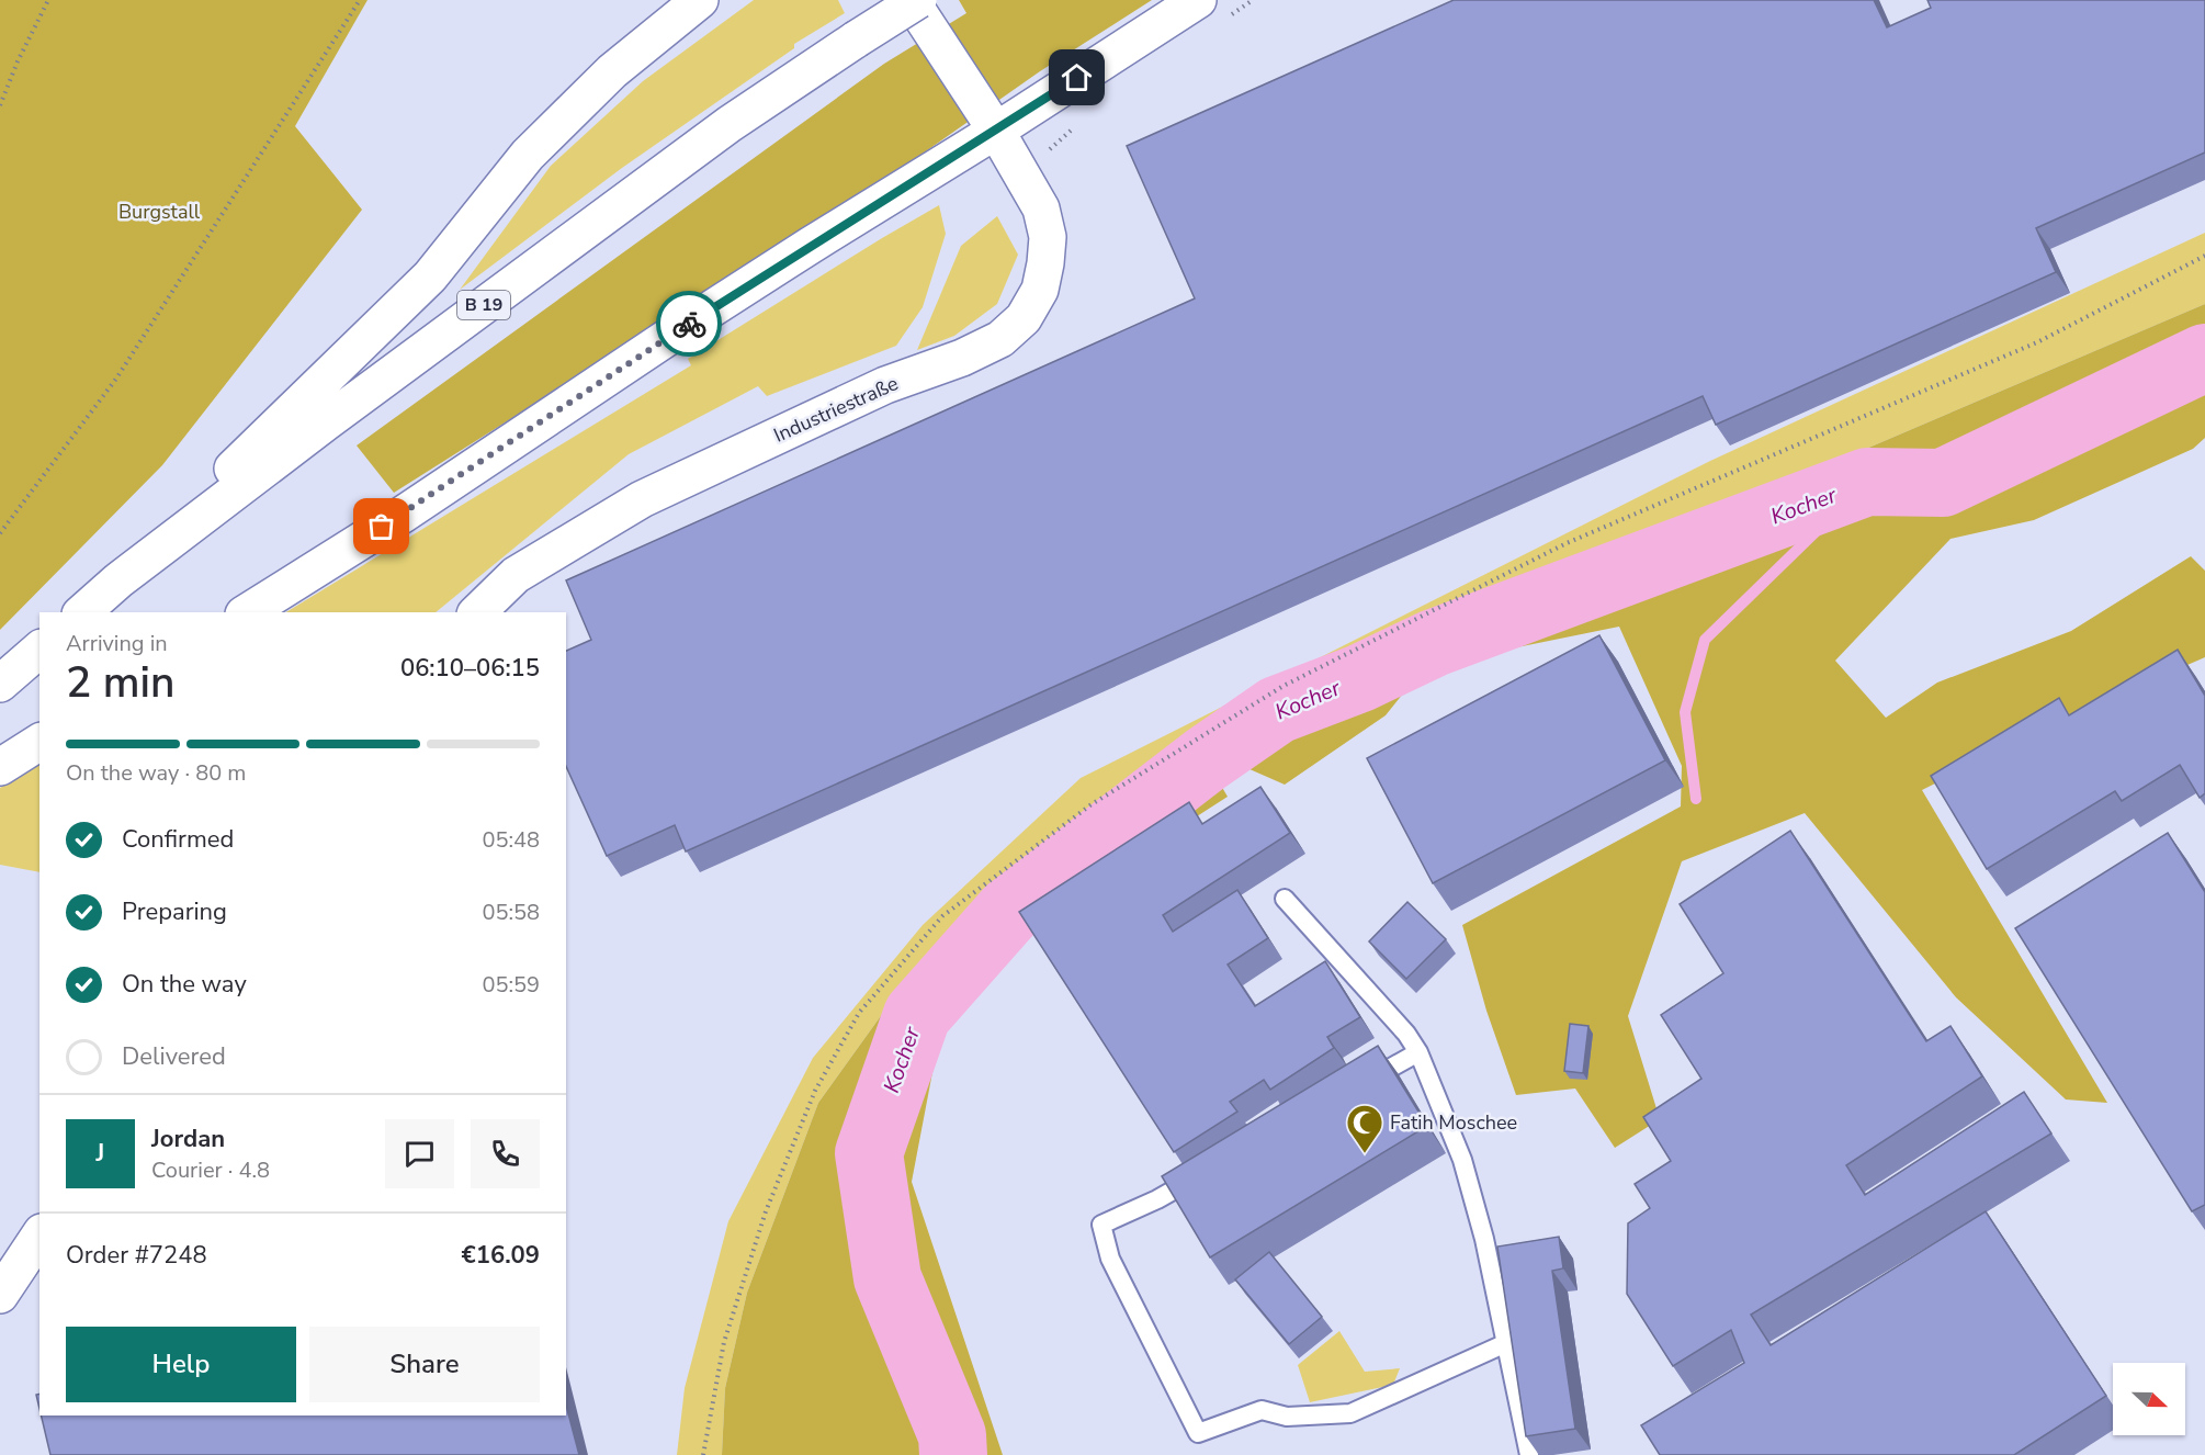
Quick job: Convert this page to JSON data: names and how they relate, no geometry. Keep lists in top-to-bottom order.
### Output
{
  "streets": {
    "main road": ["B 19", "Industriestraße"]
  },
  "water": ["Kocher"],
  "parks": ["Burgstall"],
  "places": {
    "mosque": ["Fatih Moschee"]
  },
  "north": "right",
  "page": {
    "heading": ["2 min", "Arriving in", "06:10–06:15"],
    "panel": [
      "Jordan",
      "Courier · 4.8",
      "Order #7248",
      "€16.09"
    ],
    "bar": "On the way · 80 m",
    "list": [
      ["Confirmed", "05:48"],
      ["Preparing", "05:58"],
      ["On the way", "05:59"],
      "Delivered"
    ],
    "round": "J",
    "buttons": ["Help", "Share"]
  }
}
